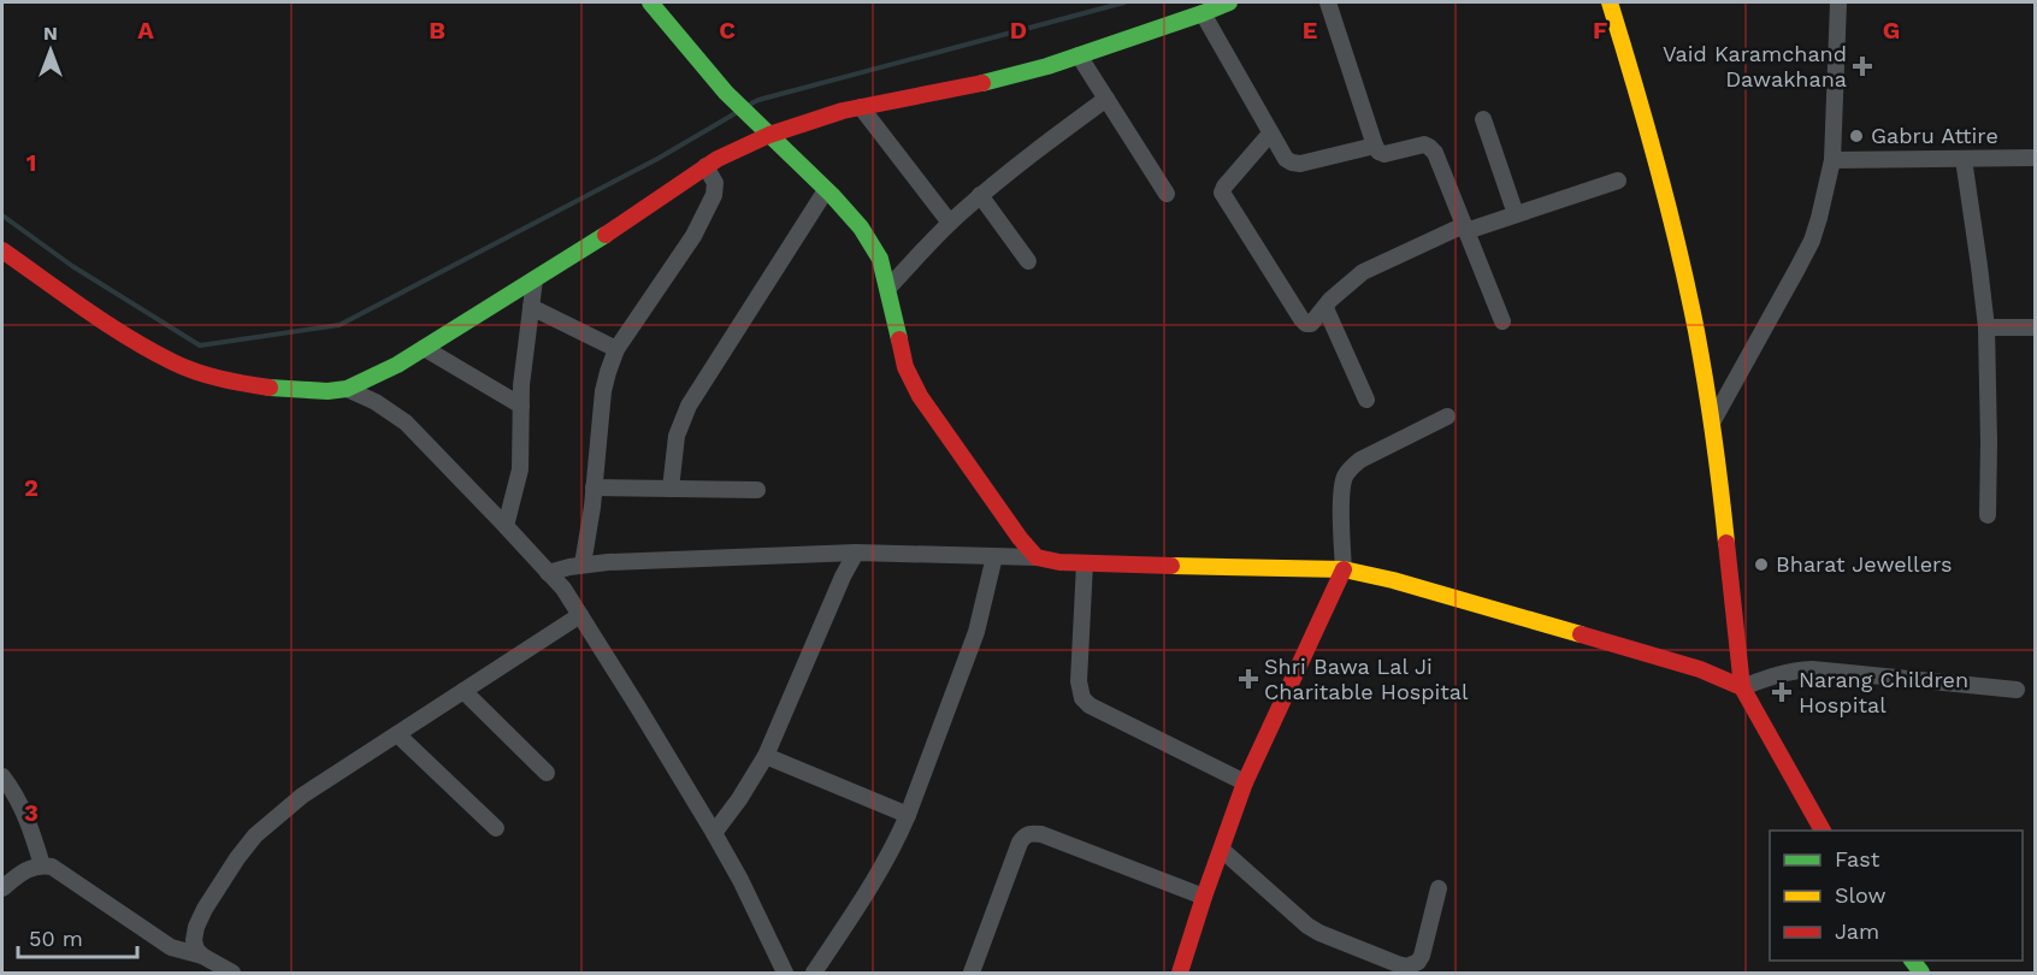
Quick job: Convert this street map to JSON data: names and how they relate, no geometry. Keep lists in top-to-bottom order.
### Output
{
  "places": {
    "health": ["Vaid Karamchand Dawakhana", "Shri Bawa Lal Ji Charitable Hospital", "Narang Children Hospital"],
    "other": ["Gabru Attire", "Bharat Jewellers"]
  },
  "legend": ["Fast", "Slow", "Jam"],
  "scale_bar": "50 m",
  "north": "top",
  "grid": {
    "columns": [
      "A",
      "B",
      "C",
      "D",
      "E",
      "F",
      "G"
    ],
    "rows": ["1", "2", "3"]
  }
}
